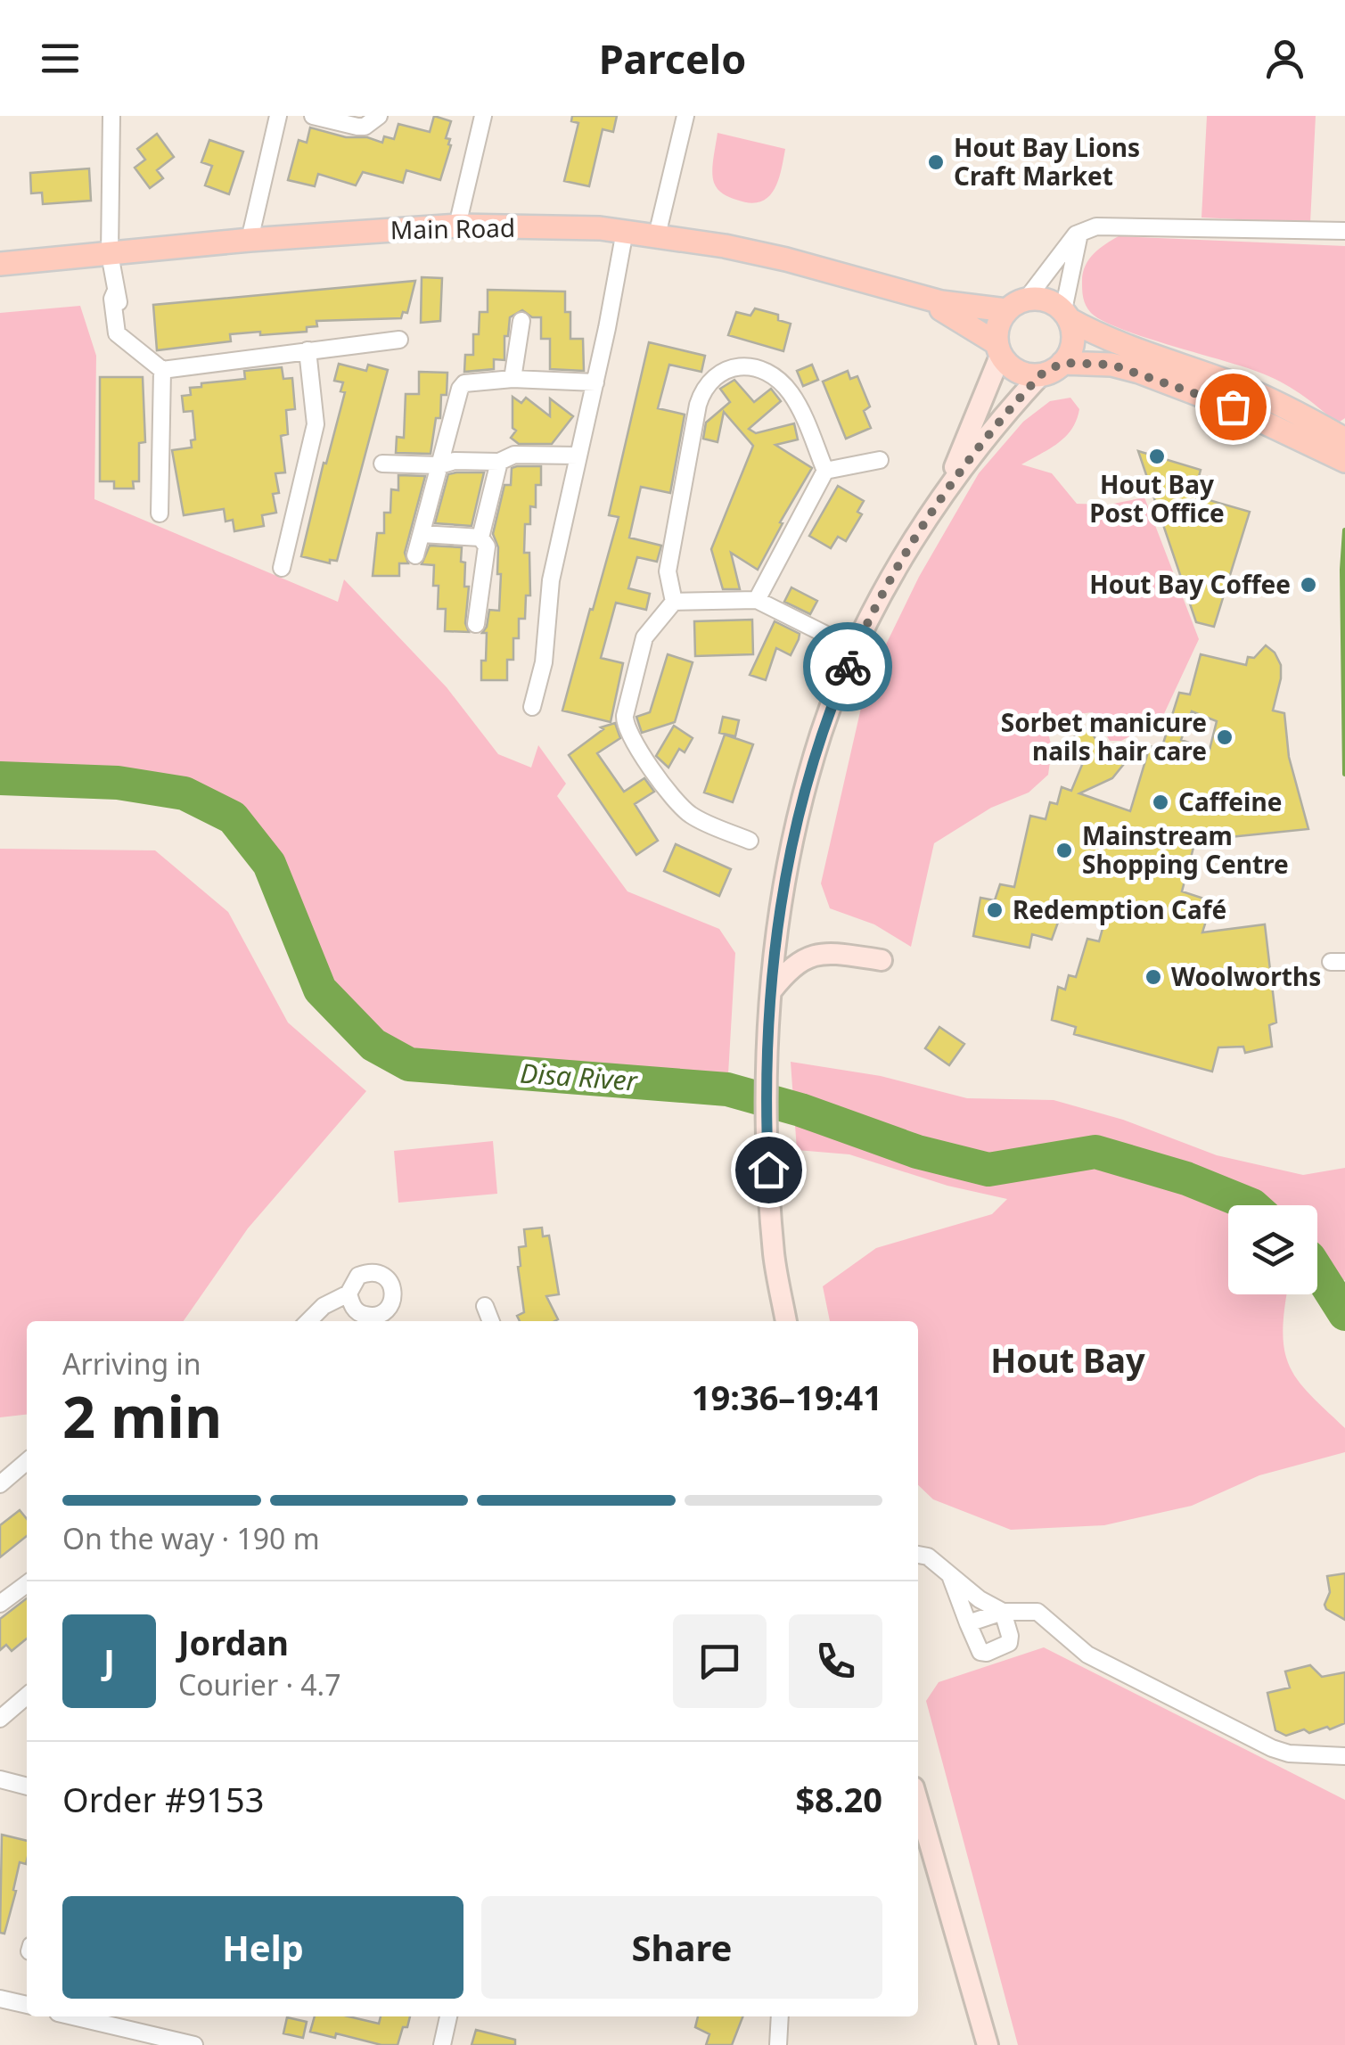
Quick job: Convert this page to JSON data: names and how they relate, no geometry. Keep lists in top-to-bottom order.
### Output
{
  "streets": {
    "main road": ["Main Road"]
  },
  "districts": ["Hout Bay"],
  "water": ["Disa River"],
  "places": [
    "Hout Bay Lions Craft Market",
    "Hout Bay Post Office",
    "Hout Bay Coffee",
    "Sorbet manicure nails hair care",
    "Caffeine",
    "Mainstream Shopping Centre",
    "Redemption Café",
    "Woolworths"
  ],
  "page": {
    "header": "Parcelo",
    "heading": ["2 min", "Arriving in", "19:36–19:41"],
    "panel": [
      "Jordan",
      "Courier · 4.7",
      "Order #9153",
      "$8.20"
    ],
    "bar": "On the way · 190 m",
    "round": "J",
    "buttons": ["Help", "Share"]
  }
}
